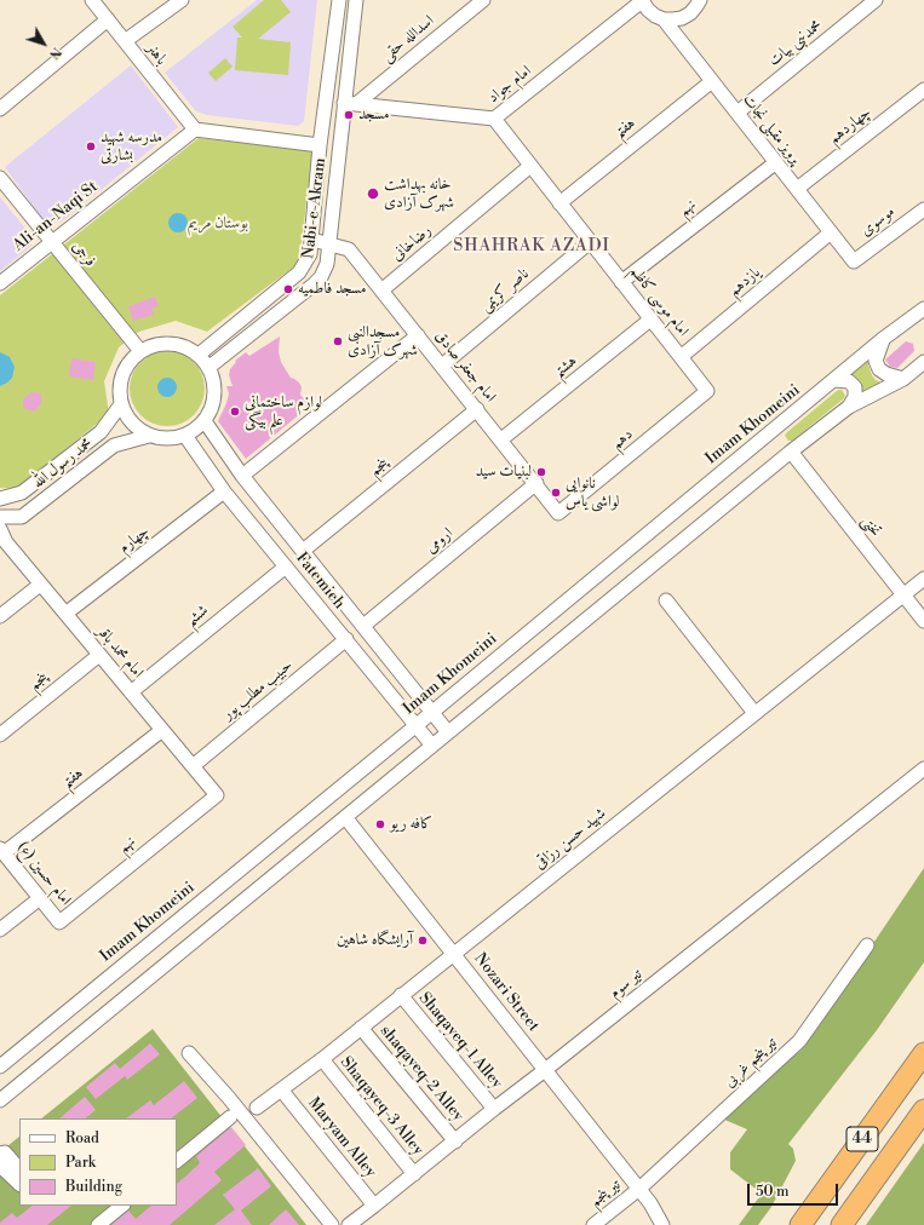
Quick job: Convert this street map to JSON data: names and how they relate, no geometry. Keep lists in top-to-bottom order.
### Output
{
  "streets": {
    "highway": ["44"],
    "street": [
      "اسدالله حقی",
      "محمدنبی بیات",
      "باهنر",
      "امام جواد",
      "چهاردهم",
      "هفتم",
      "پرویز مقبلی نجات",
      "Nabi-e-Akram",
      "نهم",
      "Ali-an-Naqi St",
      "موسوی",
      "رضاخانی",
      "فرجی",
      "یازدهم",
      "ناصر کریمی",
      "امام موسی کاظم",
      "امام جعفر صادق",
      "هشتم",
      "Imam Khomeini",
      "دهم",
      "محمد رسول الله",
      "پنجم",
      "تختی",
      "چهارم",
      "ارومی",
      "Fatemieh",
      "ششم",
      "امام محمد باقر",
      "حبیب مطلب پور",
      "شهید حسن رزاقی",
      "امام حسین (ع)",
      "تیر سوم",
      "Nozari Street",
      "Shaqayeq-1 Alley",
      "تیر پنجم غربی",
      "shaqayeq-2 Alley",
      "Shaqayeq-3 Alley",
      "Maryam Alley",
      "تیر پنجم"
    ]
  },
  "crossings": [
    ["اسدالله حقی", "امام جواد"],
    ["اسدالله حقی", "Nabi-e-Akram"],
    ["محمدنبی بیات", "پرویز مقبلی نجات"],
    ["باهنر", "Ali-an-Naqi St"],
    ["امام جواد", "پرویز مقبلی نجات"],
    ["امام جواد", "Nabi-e-Akram"],
    ["امام جواد", "امام موسی کاظم"],
    ["چهاردهم", "پرویز مقبلی نجات"],
    ["هفتم", "پرویز مقبلی نجات"],
    ["هفتم", "امام موسی کاظم"],
    ["هفتم", "امام محمد باقر"],
    ["هفتم", "امام حسین (ع)"],
    ["پرویز مقبلی نجات", "نهم"],
    ["پرویز مقبلی نجات", "موسوی"],
    ["پرویز مقبلی نجات", "یازدهم"],
    ["Nabi-e-Akram", "فرجی"],
    ["Nabi-e-Akram", "امام جعفر صادق"],
    ["Nabi-e-Akram", "محمد رسول الله"],
    ["Nabi-e-Akram", "Fatemieh"],
    ["نهم", "امام موسی کاظم"],
    ["نهم", "امام محمد باقر"],
    ["نهم", "امام حسین (ع)"],
    ["Ali-an-Naqi St", "فرجی"],
    ["رضاخانی", "امام موسی کاظم"],
    ["رضاخانی", "امام جعفر صادق"],
    ["فرجی", "محمد رسول الله"],
    ["فرجی", "Fatemieh"],
    ["یازدهم", "امام موسی کاظم"],
    ["ناصر کریمی", "امام موسی کاظم"],
    ["ناصر کریمی", "امام جعفر صادق"],
    ["امام موسی کاظم", "هشتم"],
    ["امام موسی کاظم", "دهم"],
    ["امام جعفر صادق", "هشتم"],
    ["امام جعفر صادق", "دهم"],
    ["امام جعفر صادق", "پنجم"],
    ["امام جعفر صادق", "ارومی"],
    ["Imam Khomeini", "Fatemieh"],
    ["محمد رسول الله", "Fatemieh"],
    ["پنجم", "Fatemieh"],
    ["پنجم", "امام محمد باقر"],
    ["تختی", "شهید حسن رزاقی"],
    ["چهارم", "Fatemieh"],
    ["چهارم", "امام محمد باقر"],
    ["ارومی", "Fatemieh"],
    ["Fatemieh", "ششم"],
    ["Fatemieh", "حبیب مطلب پور"],
    ["ششم", "امام محمد باقر"],
    ["امام محمد باقر", "حبیب مطلب پور"],
    ["شهید حسن رزاقی", "Nozari Street"],
    ["شهید حسن رزاقی", "Shaqayeq-1 Alley"],
    ["شهید حسن رزاقی", "shaqayeq-2 Alley"],
    ["شهید حسن رزاقی", "Shaqayeq-3 Alley"],
    ["شهید حسن رزاقی", "Maryam Alley"],
    ["تیر سوم", "Nozari Street"],
    ["تیر سوم", "Shaqayeq-1 Alley"],
    ["تیر سوم", "shaqayeq-2 Alley"],
    ["تیر سوم", "Shaqayeq-3 Alley"],
    ["تیر سوم", "Maryam Alley"],
    ["Nozari Street", "تیر پنجم غربی"],
    ["Nozari Street", "تیر پنجم"],
    ["تیر پنجم غربی", "تیر پنجم"]
  ],
  "districts": ["SHAHRAK AZADI"],
  "parks": ["بوستان مریم"],
  "places": [
    "مسجد",
    "مدرسه شهید بشارتی",
    "خانه بهداشت شهرک آزادی",
    "مسجد فاطمیه",
    "مسجدالنبی شهرک آزادی",
    "لوازم ساختمانی علم بیگی",
    "لبنیات سید",
    "نانوایی لواشی یاس",
    "کافه ریو",
    "آرایشگاه شاهین"
  ],
  "legend": ["Road", "Park", "Building"],
  "scale_bar": "50 m",
  "north": "bottom right"
}
